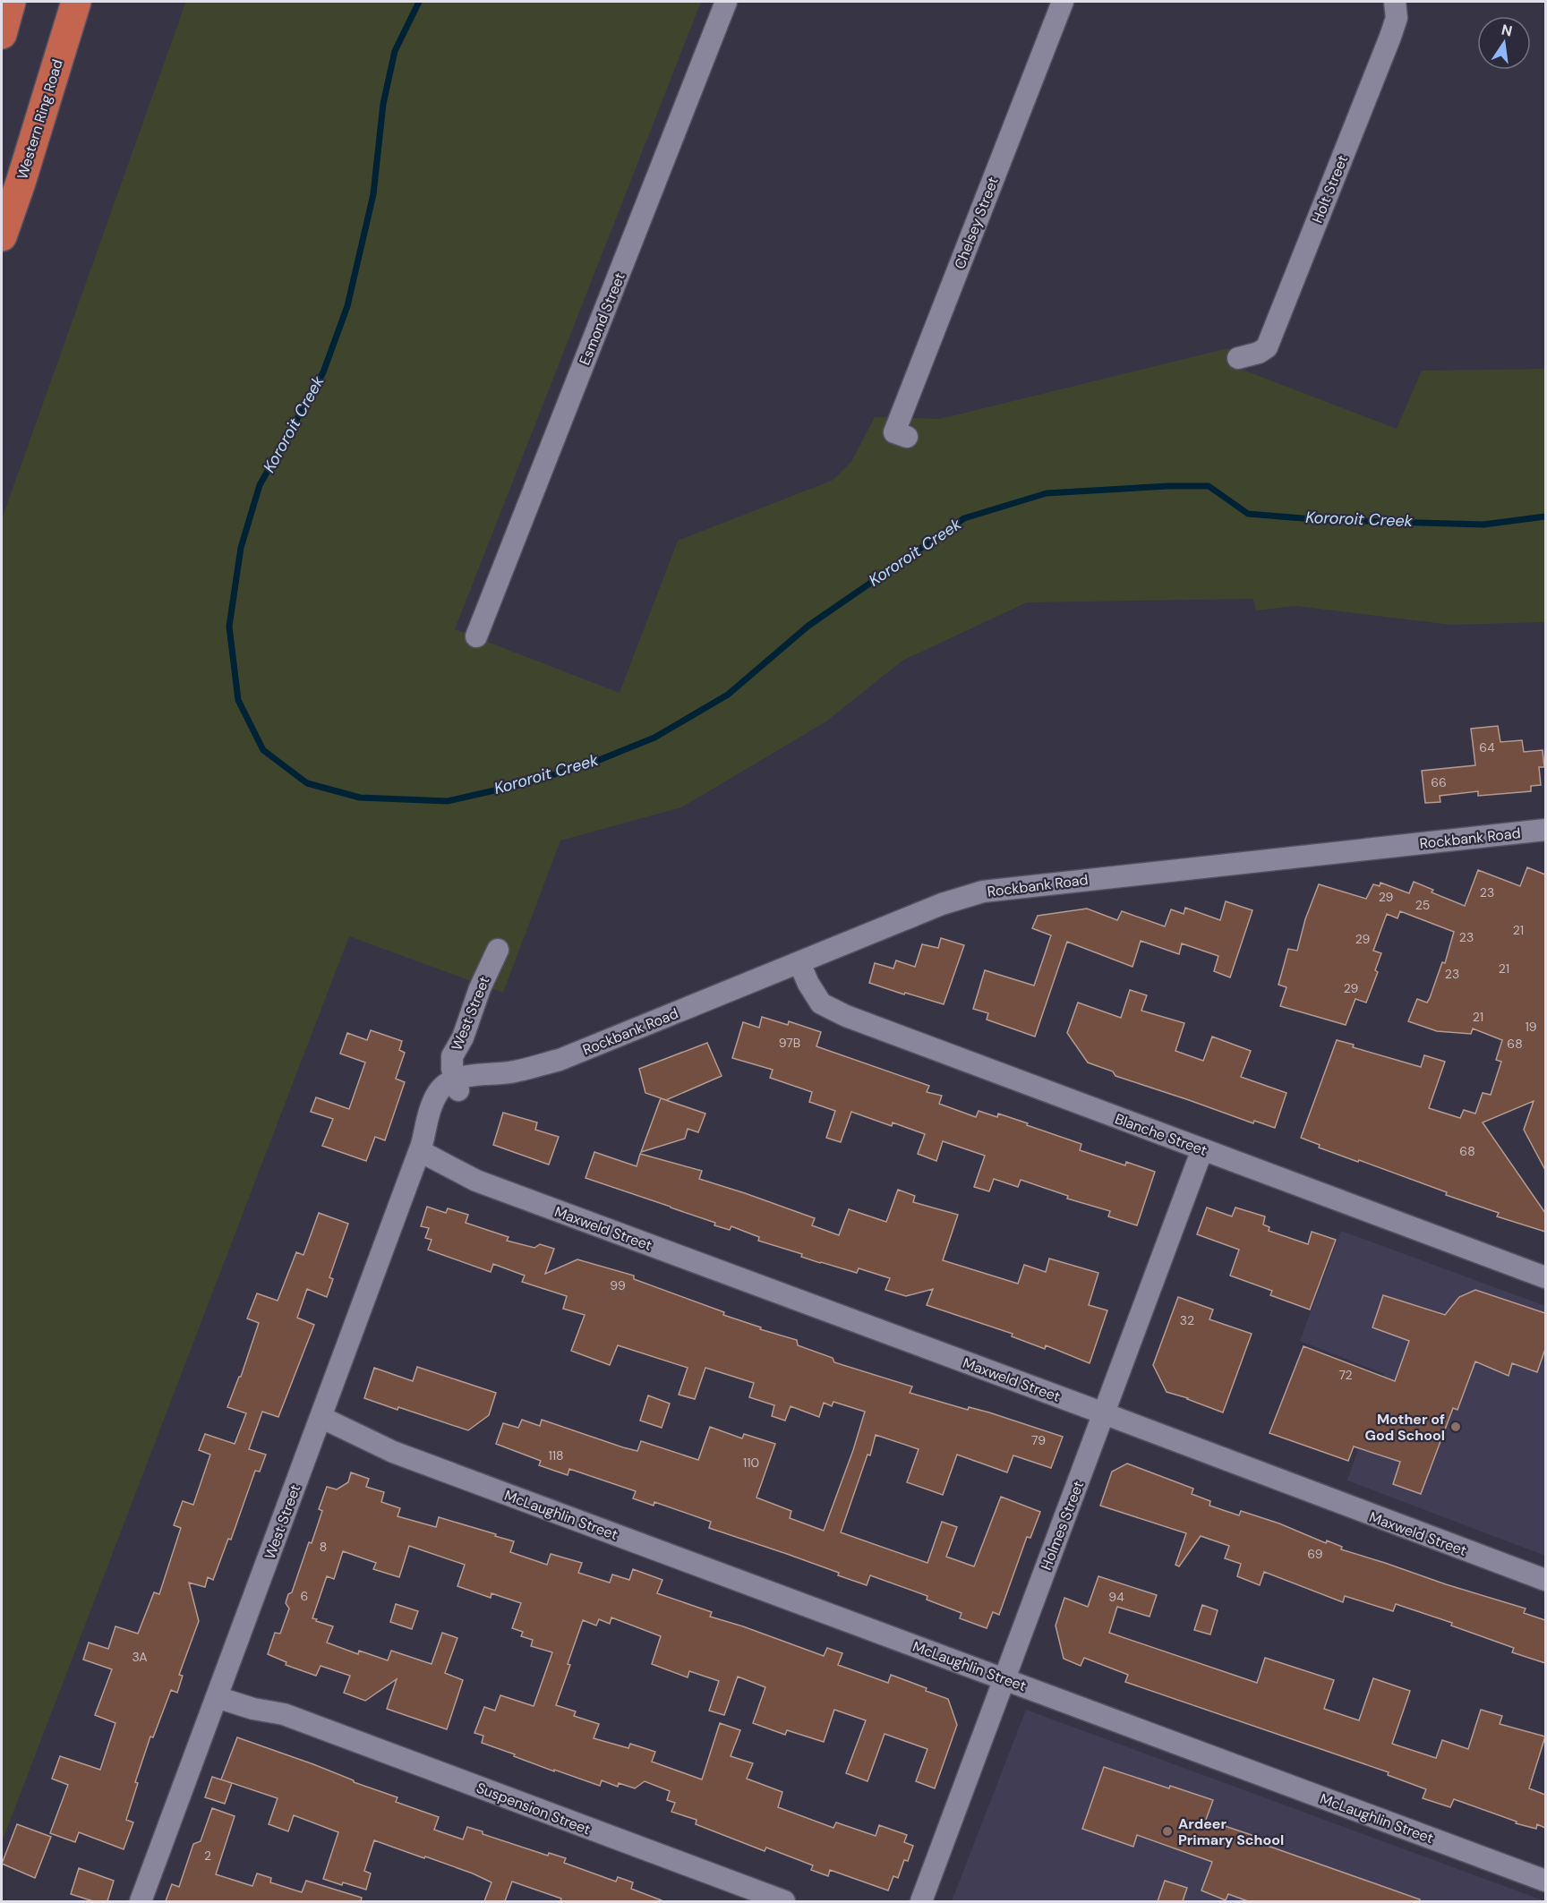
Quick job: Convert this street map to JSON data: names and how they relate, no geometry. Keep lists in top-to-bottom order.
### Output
{
  "streets": {
    "highway": ["Western Ring Road"],
    "street": [
      "Holt Street",
      "Chelsey Street",
      "Esmond Street",
      "Rockbank Road",
      "West Street",
      "Blanche Street",
      "Maxweld Street",
      "McLaughlin Street",
      "Holmes Street",
      "Suspension Street"
    ]
  },
  "crossings": [
    ["Rockbank Road", "West Street"],
    ["Rockbank Road", "Blanche Street"],
    ["West Street", "Maxweld Street"],
    ["West Street", "McLaughlin Street"],
    ["West Street", "Suspension Street"],
    ["Blanche Street", "Holmes Street"],
    ["Maxweld Street", "Holmes Street"],
    ["McLaughlin Street", "Holmes Street"]
  ],
  "water": ["Kororoit Creek"],
  "places": ["Mother of God School", "Ardeer Primary School"],
  "house_numbers": [
    "64",
    "66",
    "23",
    "29",
    "25",
    "21",
    "23",
    "29",
    "21",
    "23",
    "29",
    "21",
    "19",
    "97B",
    "68",
    "68",
    "99",
    "32",
    "72",
    "79",
    "118",
    "110",
    "8",
    "69",
    "6",
    "94",
    "3A",
    "2"
  ],
  "north": "top"
}
